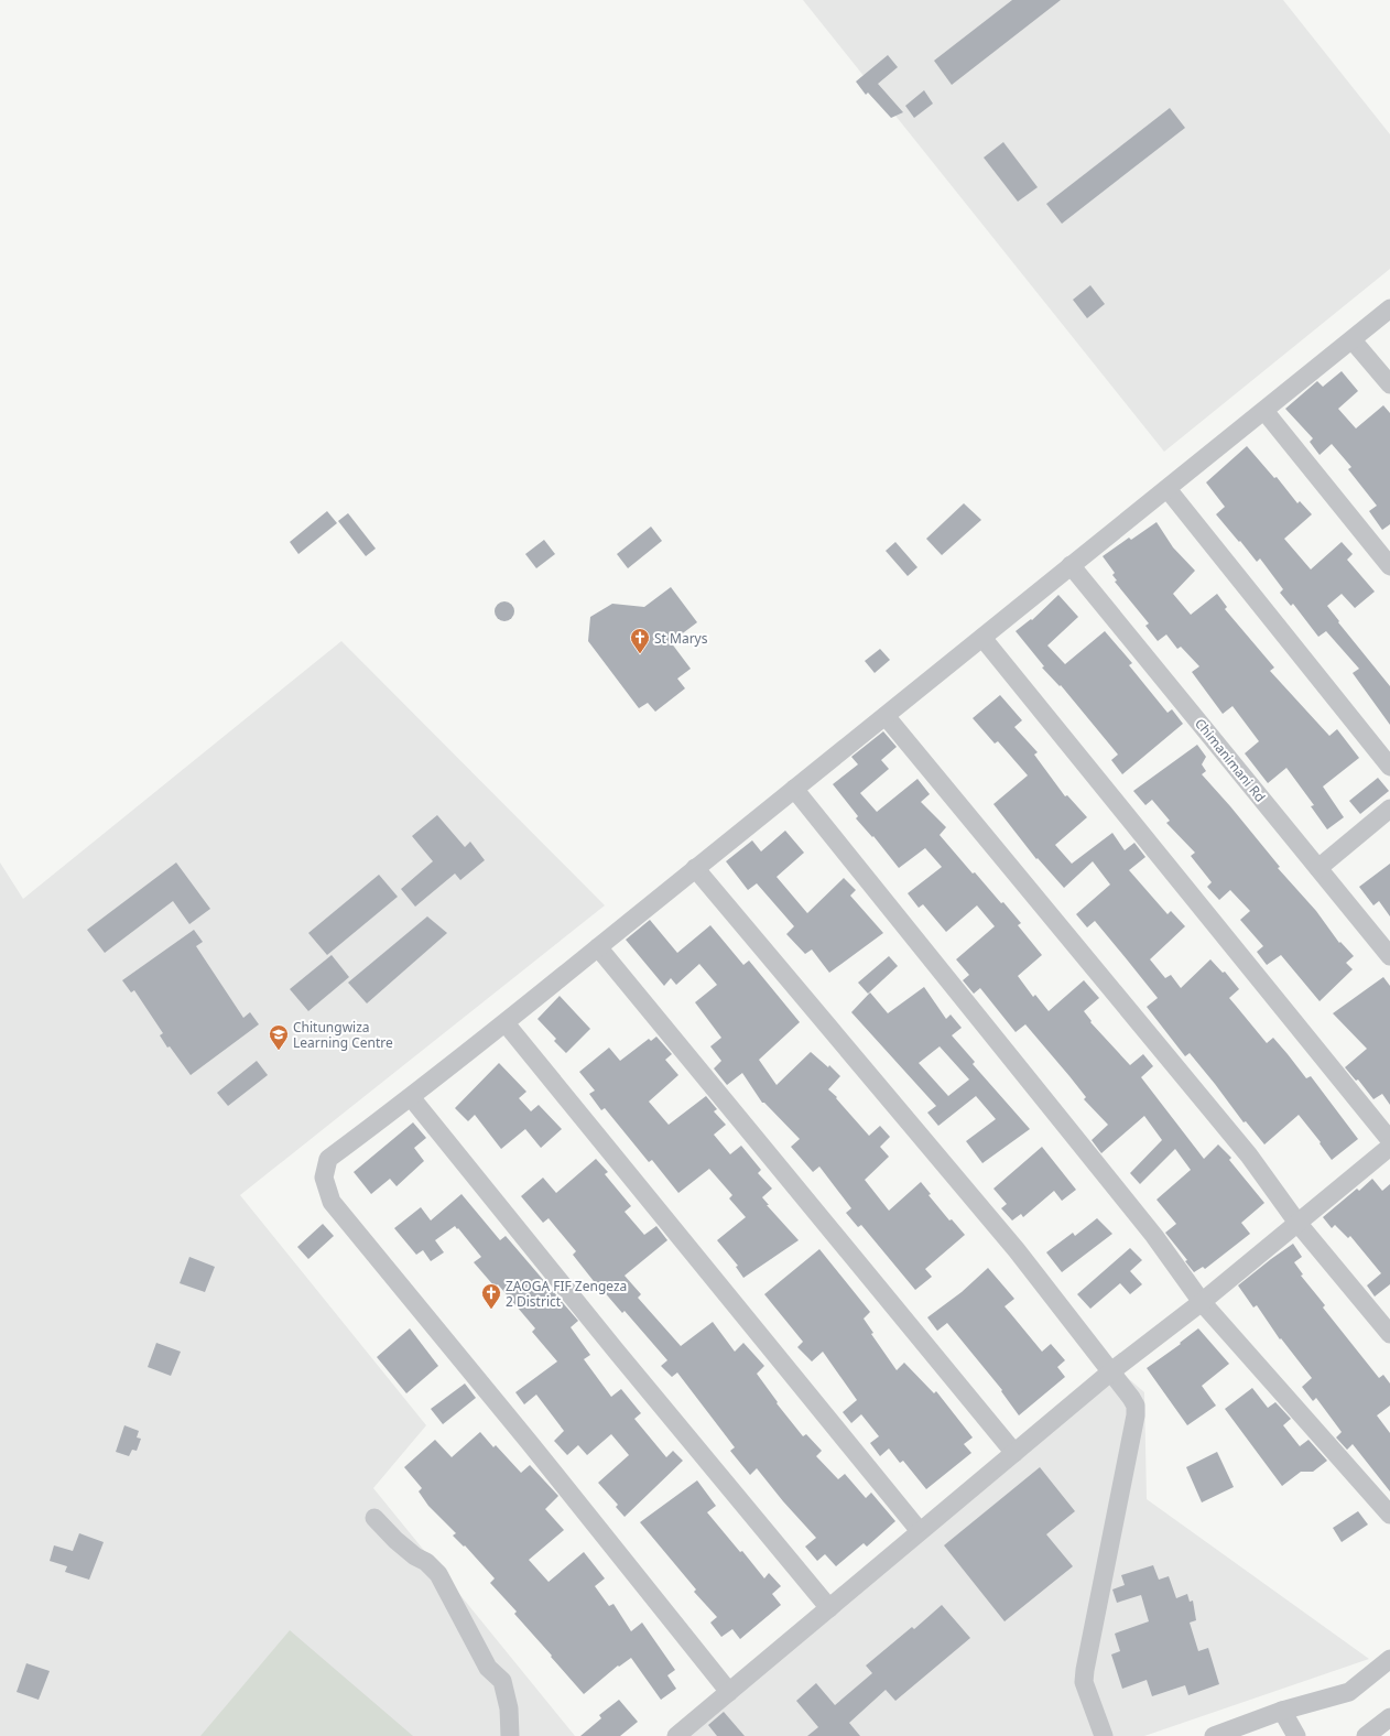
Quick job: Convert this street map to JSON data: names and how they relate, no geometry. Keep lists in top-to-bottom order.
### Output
{
  "streets": {
    "street": ["Chimanimani Rd"]
  },
  "places": {
    "church": ["St Marys", "ZAOGA FIF Zengeza 2 District"],
    "school or university": ["Chitungwiza Learning Centre"]
  }
}
